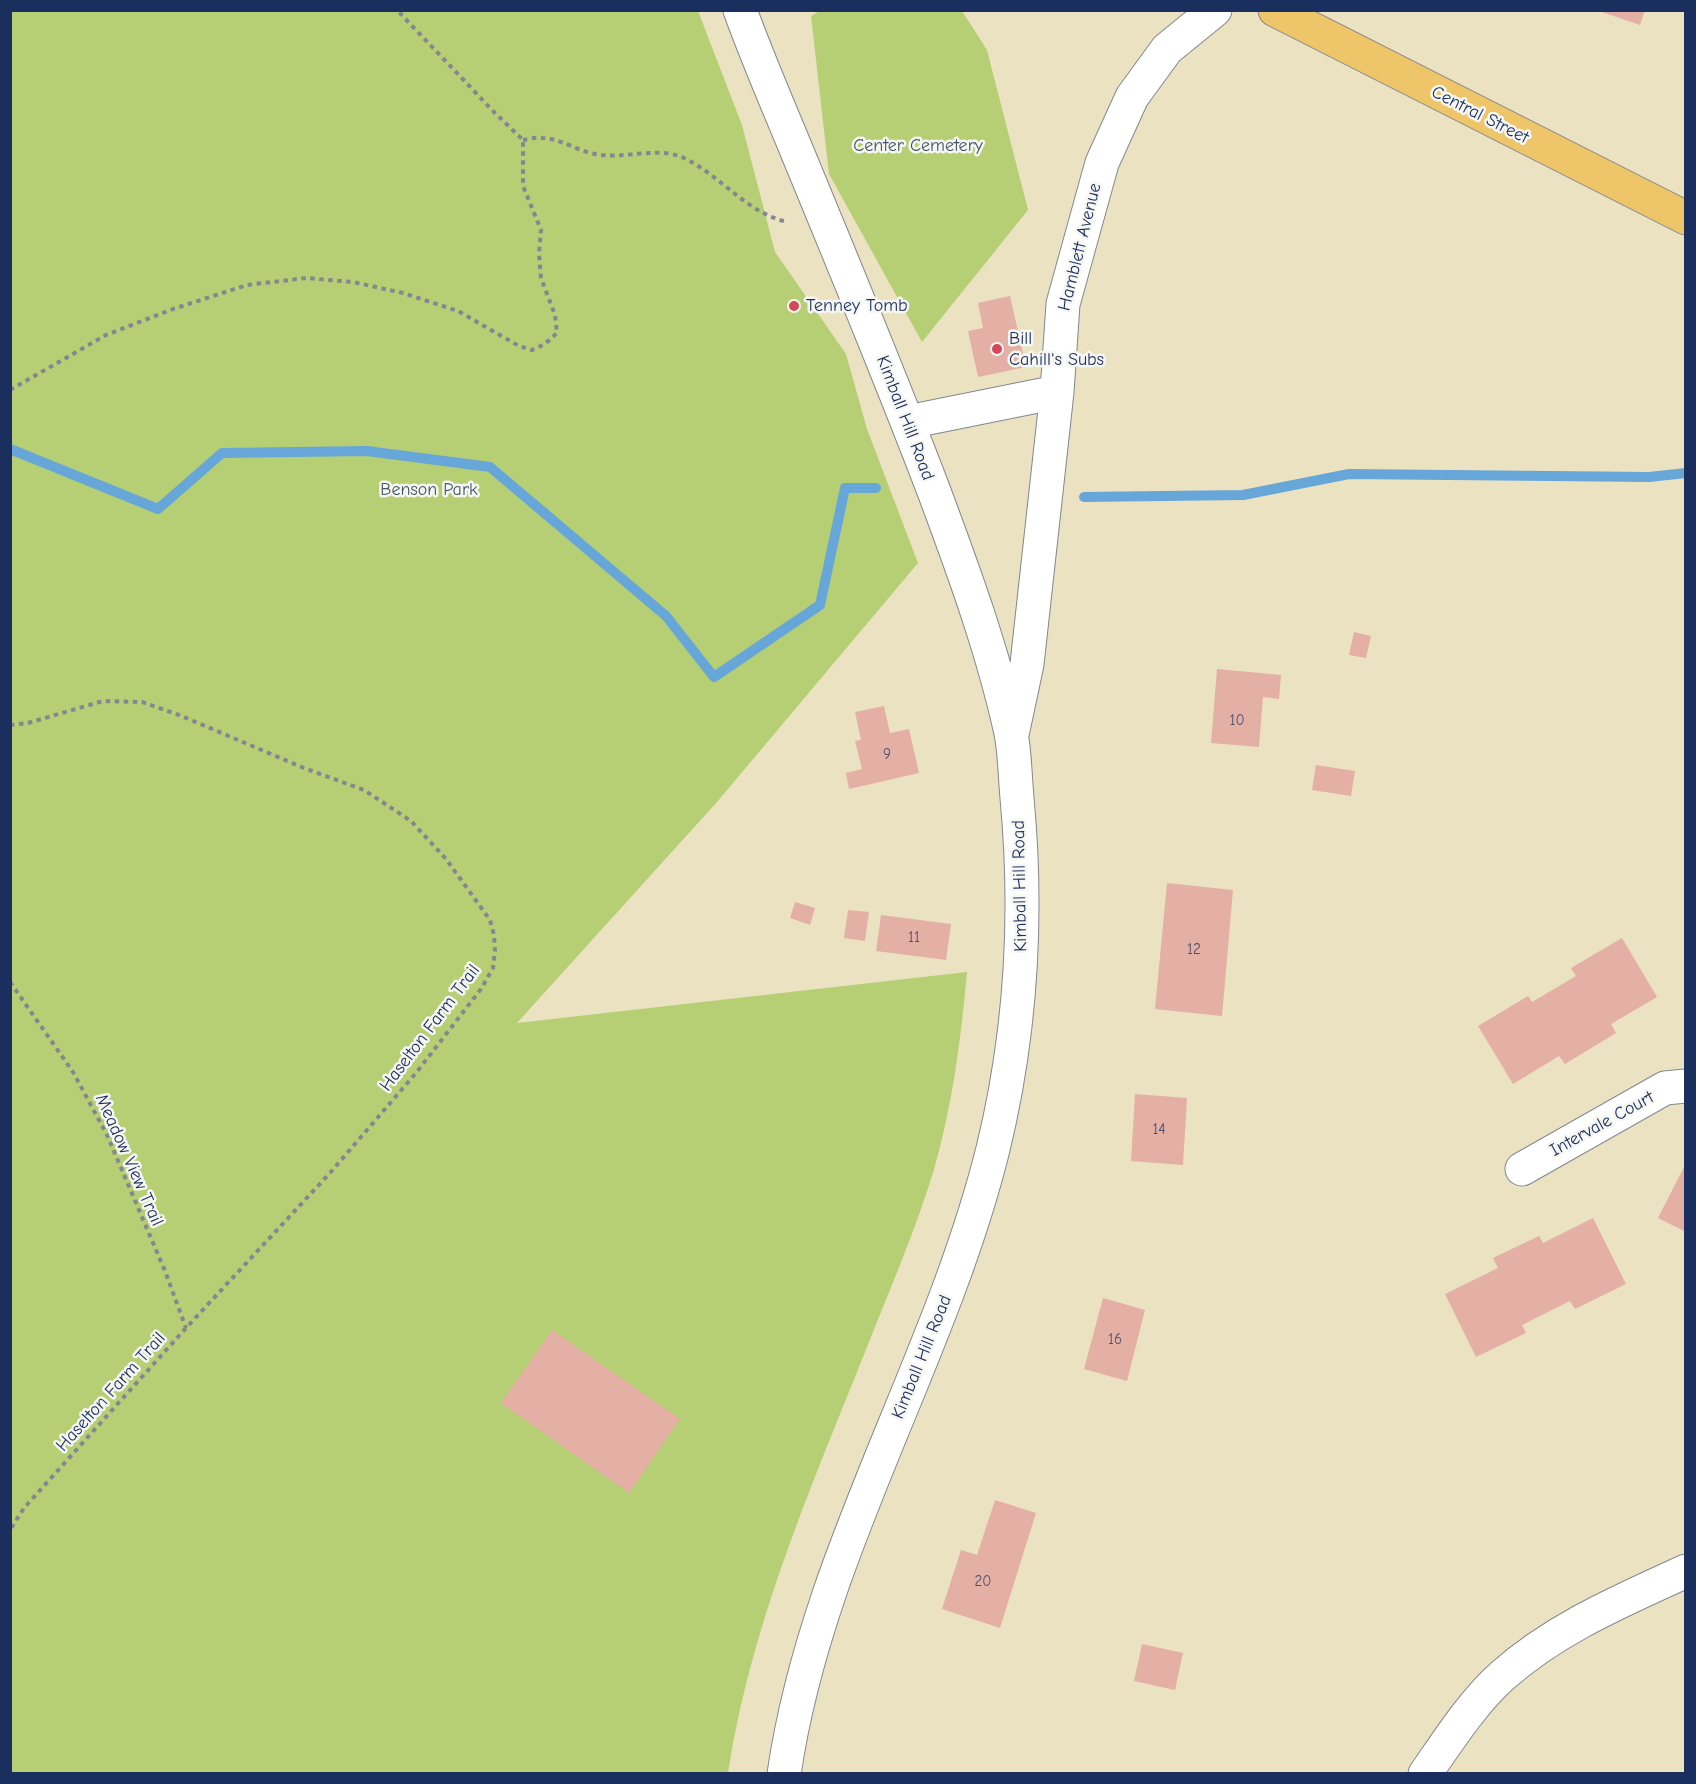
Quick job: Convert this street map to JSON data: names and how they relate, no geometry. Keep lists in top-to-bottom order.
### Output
{
  "streets": {
    "main road": ["Central Street"],
    "street": ["Hamblett Avenue", "Kimball Hill Road", "Intervale Court"],
    "path": ["Haselton Farm Trail", "Meadow View Trail"]
  },
  "crossings": [
    ["Hamblett Avenue", "Kimball Hill Road"],
    ["Haselton Farm Trail", "Meadow View Trail"]
  ],
  "parks": ["Center Cemetery", "Benson Park"],
  "places": ["Tenney Tomb", "Bill Cahill's Subs"],
  "house_numbers": [
    "10",
    "9",
    "11",
    "12",
    "14",
    "16",
    "20"
  ]
}
